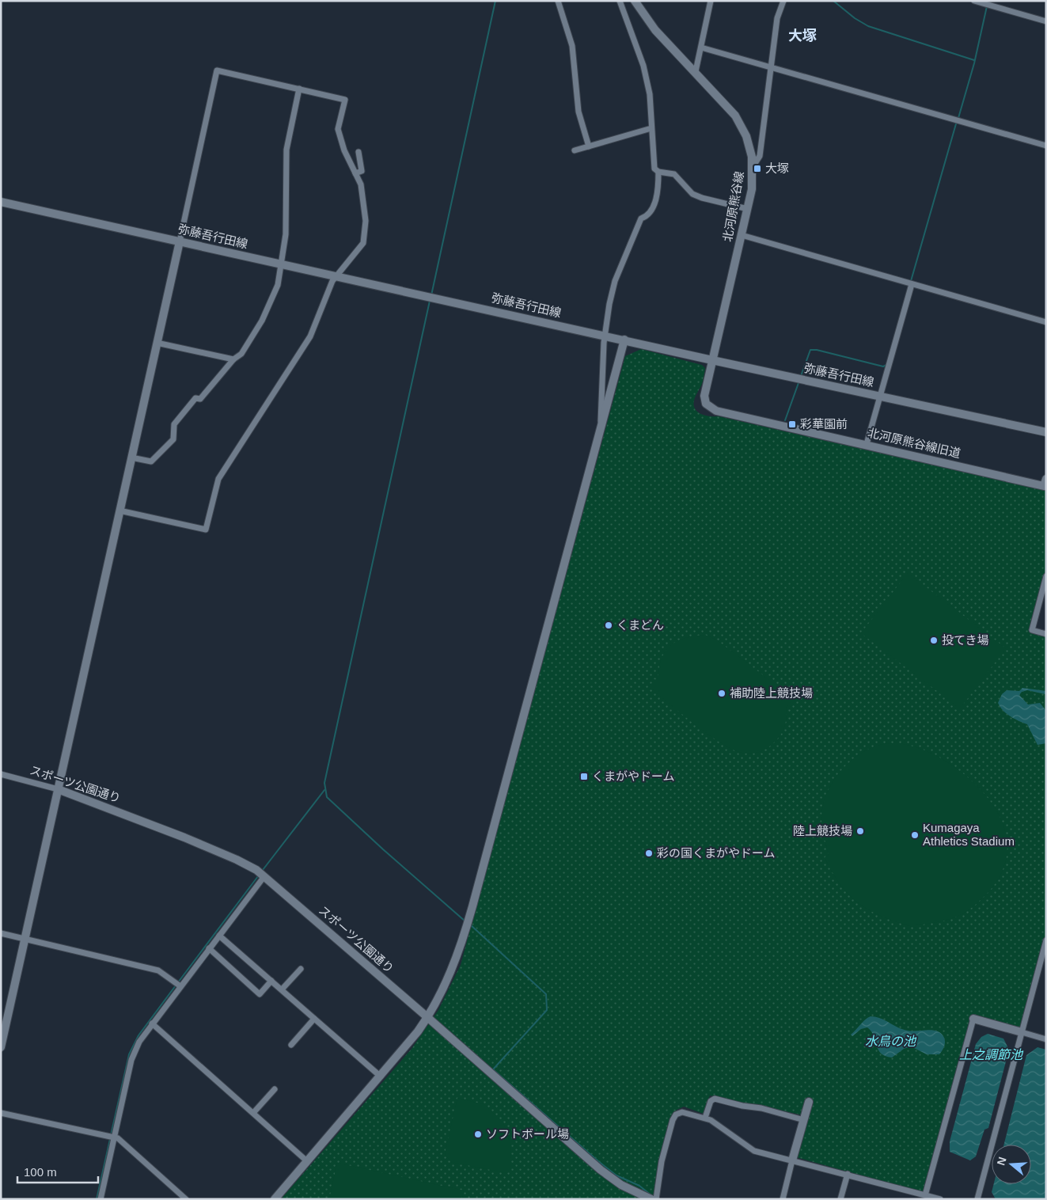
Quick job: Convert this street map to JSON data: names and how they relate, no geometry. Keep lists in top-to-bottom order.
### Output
{
  "streets": {
    "street": [
      "北河原熊谷線",
      "弥藤吾行田線",
      "北河原熊谷線旧道",
      "スポーツ公園通り"
    ]
  },
  "crossings": [
    ["北河原熊谷線", "弥藤吾行田線"],
    ["北河原熊谷線", "北河原熊谷線旧道"],
    ["弥藤吾行田線", "北河原熊谷線旧道"]
  ],
  "districts": ["大塚"],
  "water": ["水鳥の池", "上之調節池"],
  "places": {
    "transit": ["大塚", "彩華園前", "くまがやドーム"],
    "other": [
      "くまどん",
      "投てき場",
      "補助陸上競技場",
      "陸上競技場",
      "Kumagaya Athletics Stadium",
      "彩の国くまがやドーム",
      "ソフトボール場"
    ]
  },
  "scale_bar": "100 m",
  "north": "left"
}
